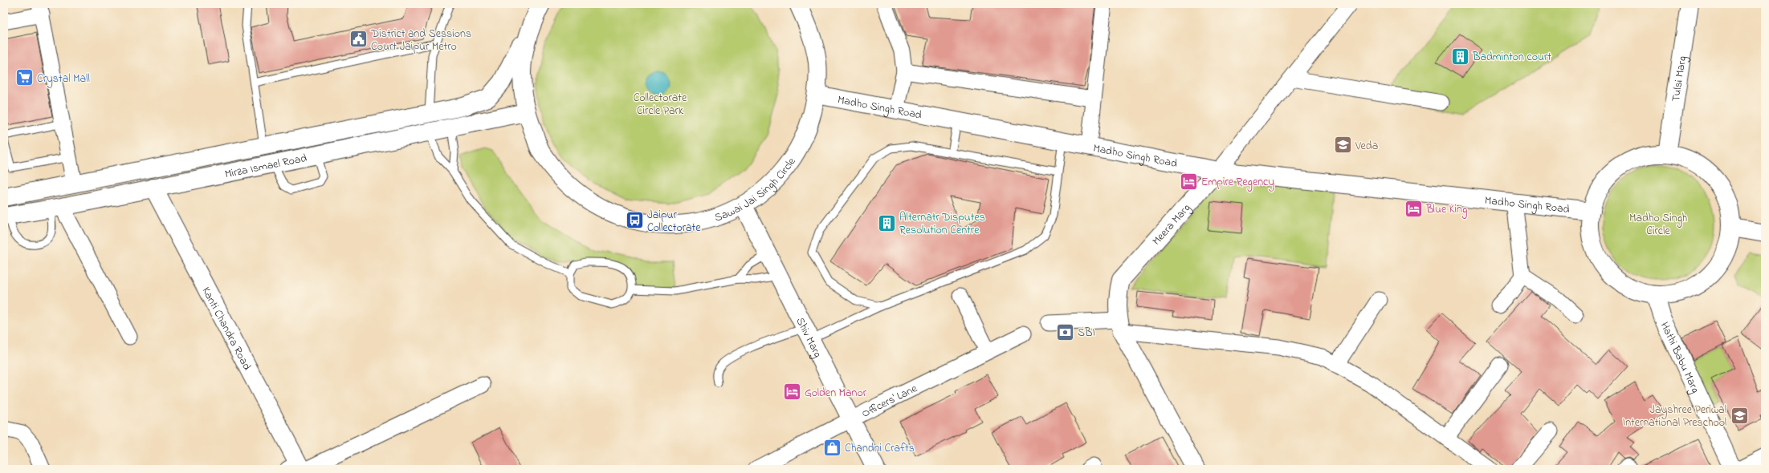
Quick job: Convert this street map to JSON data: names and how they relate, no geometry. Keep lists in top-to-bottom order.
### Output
{
  "streets": {
    "street": [
      "Tulsi Marg",
      "Madho Singh Road",
      "Mirza Ismael Road",
      "Sawai Jai Singh Circle",
      "Meera Marg",
      "Kanti Chandra Road",
      "Shiv Marg",
      "Hathi Babu Marg",
      "Officers' Lane"
    ]
  },
  "crossings": [
    ["Madho Singh Road", "Sawai Jai Singh Circle"],
    ["Madho Singh Road", "Meera Marg"],
    ["Mirza Ismael Road", "Sawai Jai Singh Circle"],
    ["Mirza Ismael Road", "Kanti Chandra Road"],
    ["Sawai Jai Singh Circle", "Shiv Marg"],
    ["Shiv Marg", "Officers' Lane"]
  ],
  "parks": ["Collectorate Circle Park", "Madho Singh Circle"],
  "places": {
    "public building": ["District and Sessions Court Jaipur Metro"],
    "building": ["Badminton court", "Alternatr Disputes Resolution Centre"],
    "supermarket": ["Crystal Mall"],
    "school or university": ["Veda", "Jayshree Periwal International Preschool"],
    "hotel": ["Empire Regency", "Blue King", "Golden Manor"],
    "bus stop": ["Jaipur Collectorate"],
    "bank": ["SBI"],
    "shop": ["Chandni Crafts"]
  }
}
